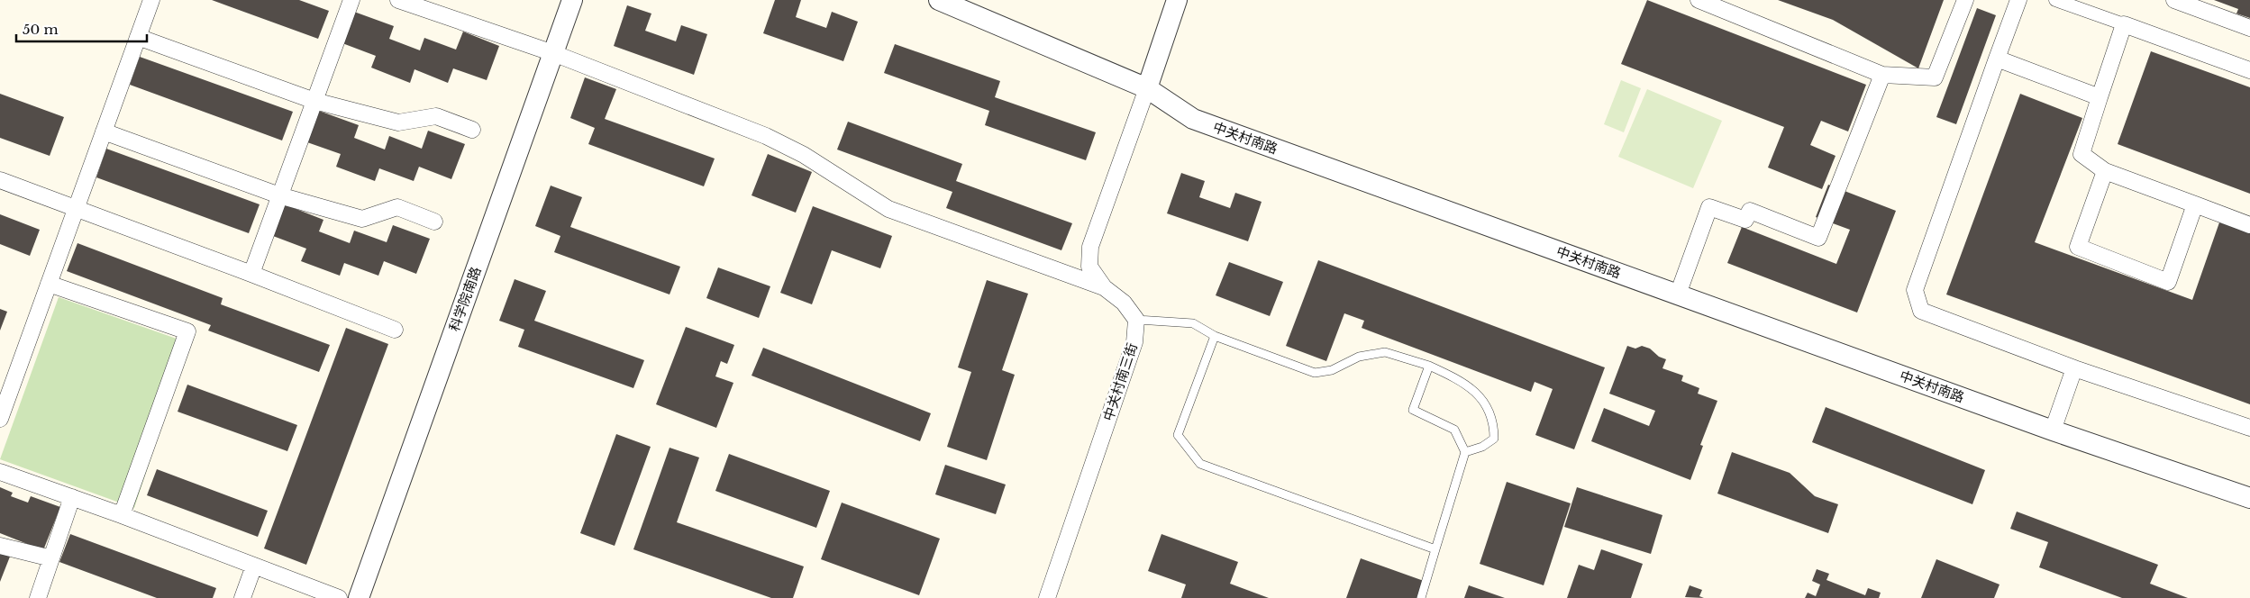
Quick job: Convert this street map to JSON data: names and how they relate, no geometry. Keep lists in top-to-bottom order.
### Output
{
  "streets": {
    "street": ["中关村南路", "科学院南路", "中关村南三街"]
  },
  "scale_bar": "50 m"
}
